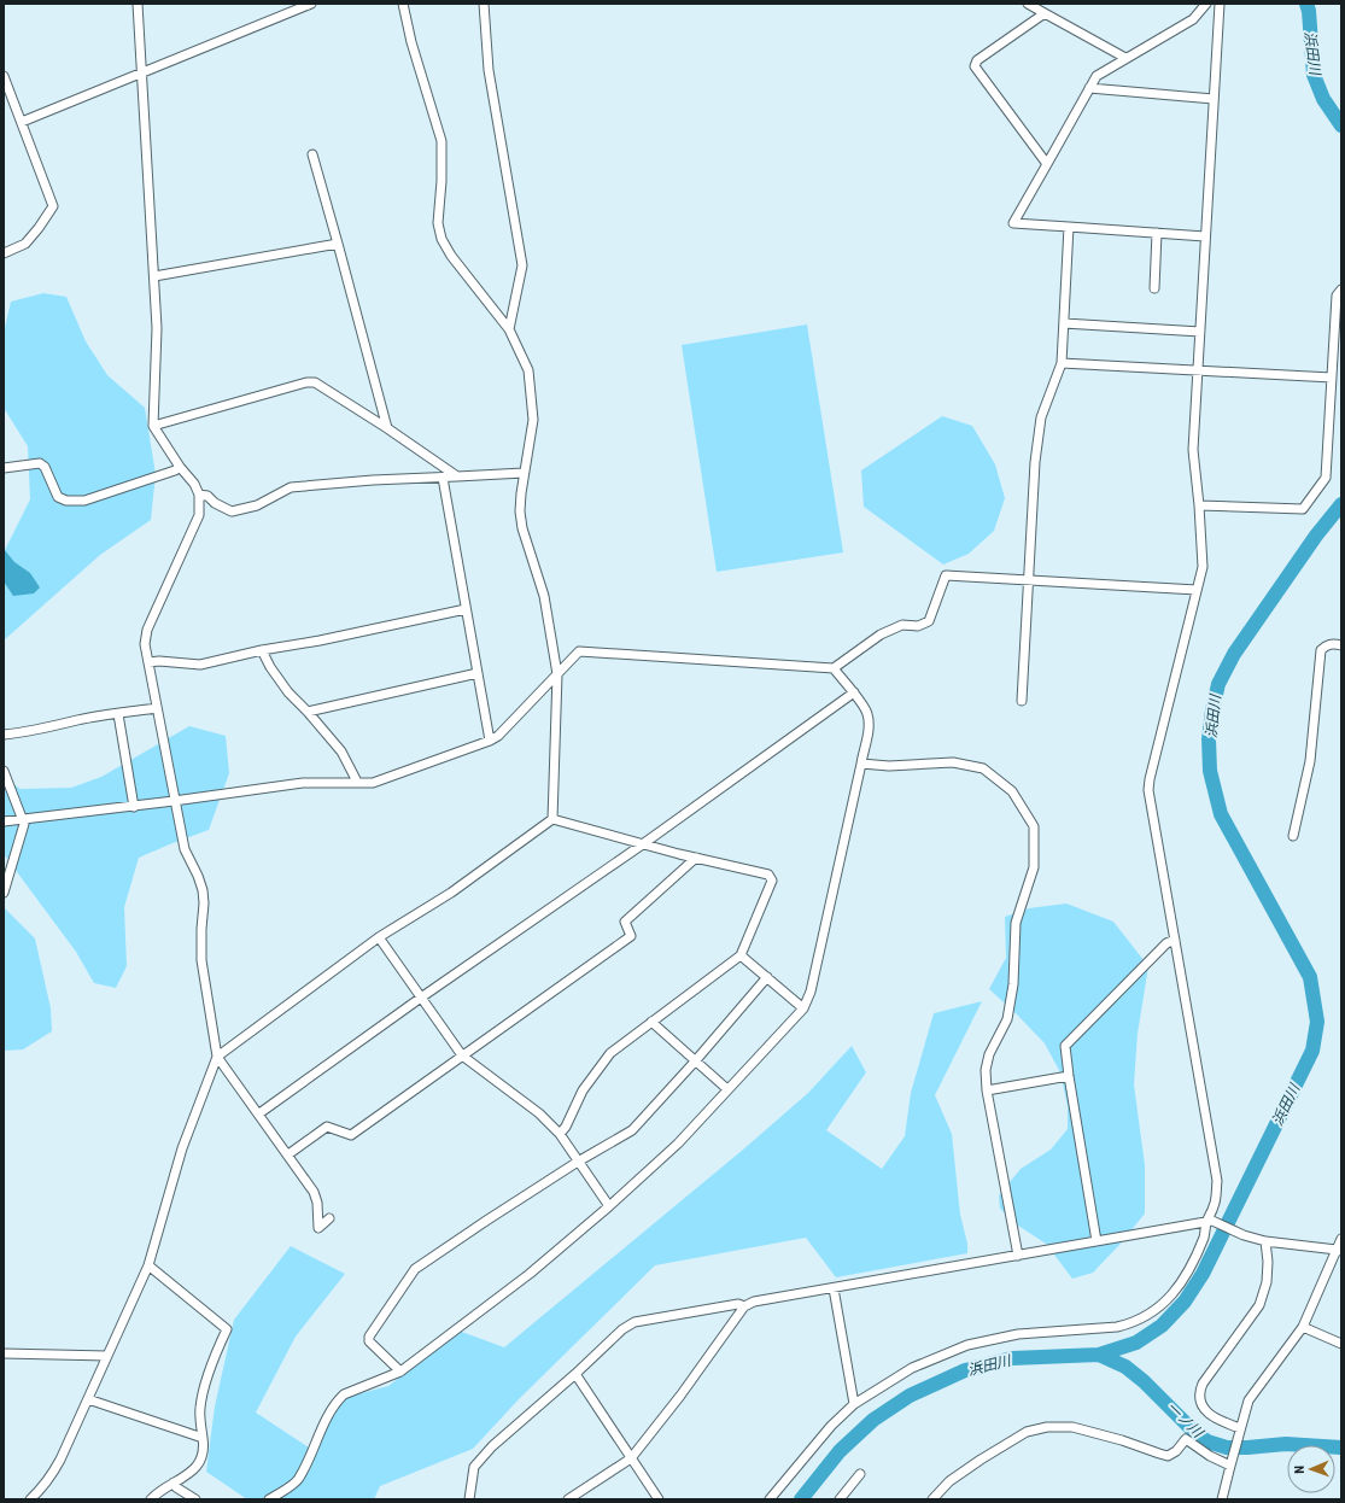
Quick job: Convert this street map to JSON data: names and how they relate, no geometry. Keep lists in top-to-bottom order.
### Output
{
  "water": ["浜田川", "一ノ川"],
  "north": "left"
}
